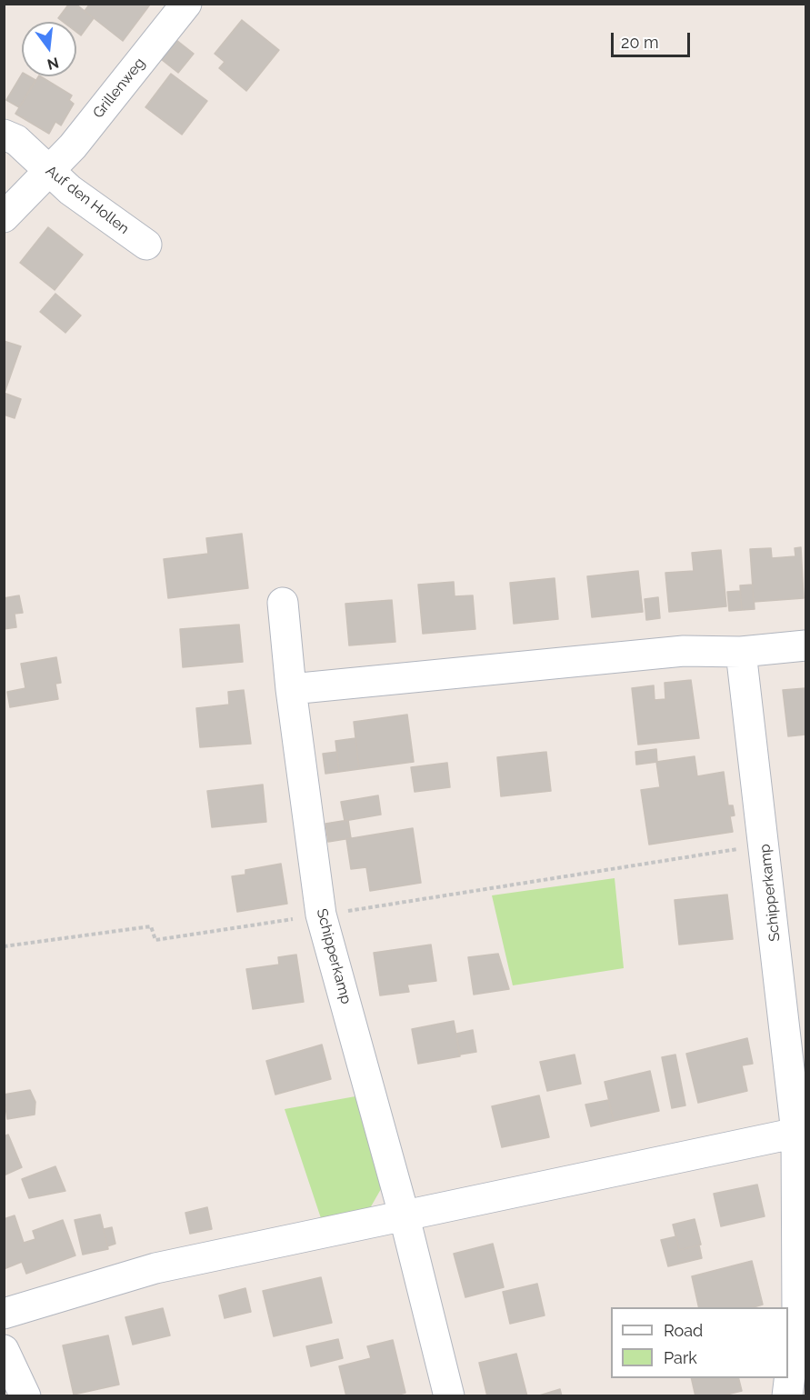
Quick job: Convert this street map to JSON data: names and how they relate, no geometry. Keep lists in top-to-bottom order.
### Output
{
  "streets": {
    "street": ["Grillenweg", "Auf den Hollen", "Schipperkamp"]
  },
  "crossings": [
    ["Grillenweg", "Auf den Hollen"]
  ],
  "legend": ["Road", "Park"],
  "scale_bar": "20 m",
  "north": "bottom"
}
